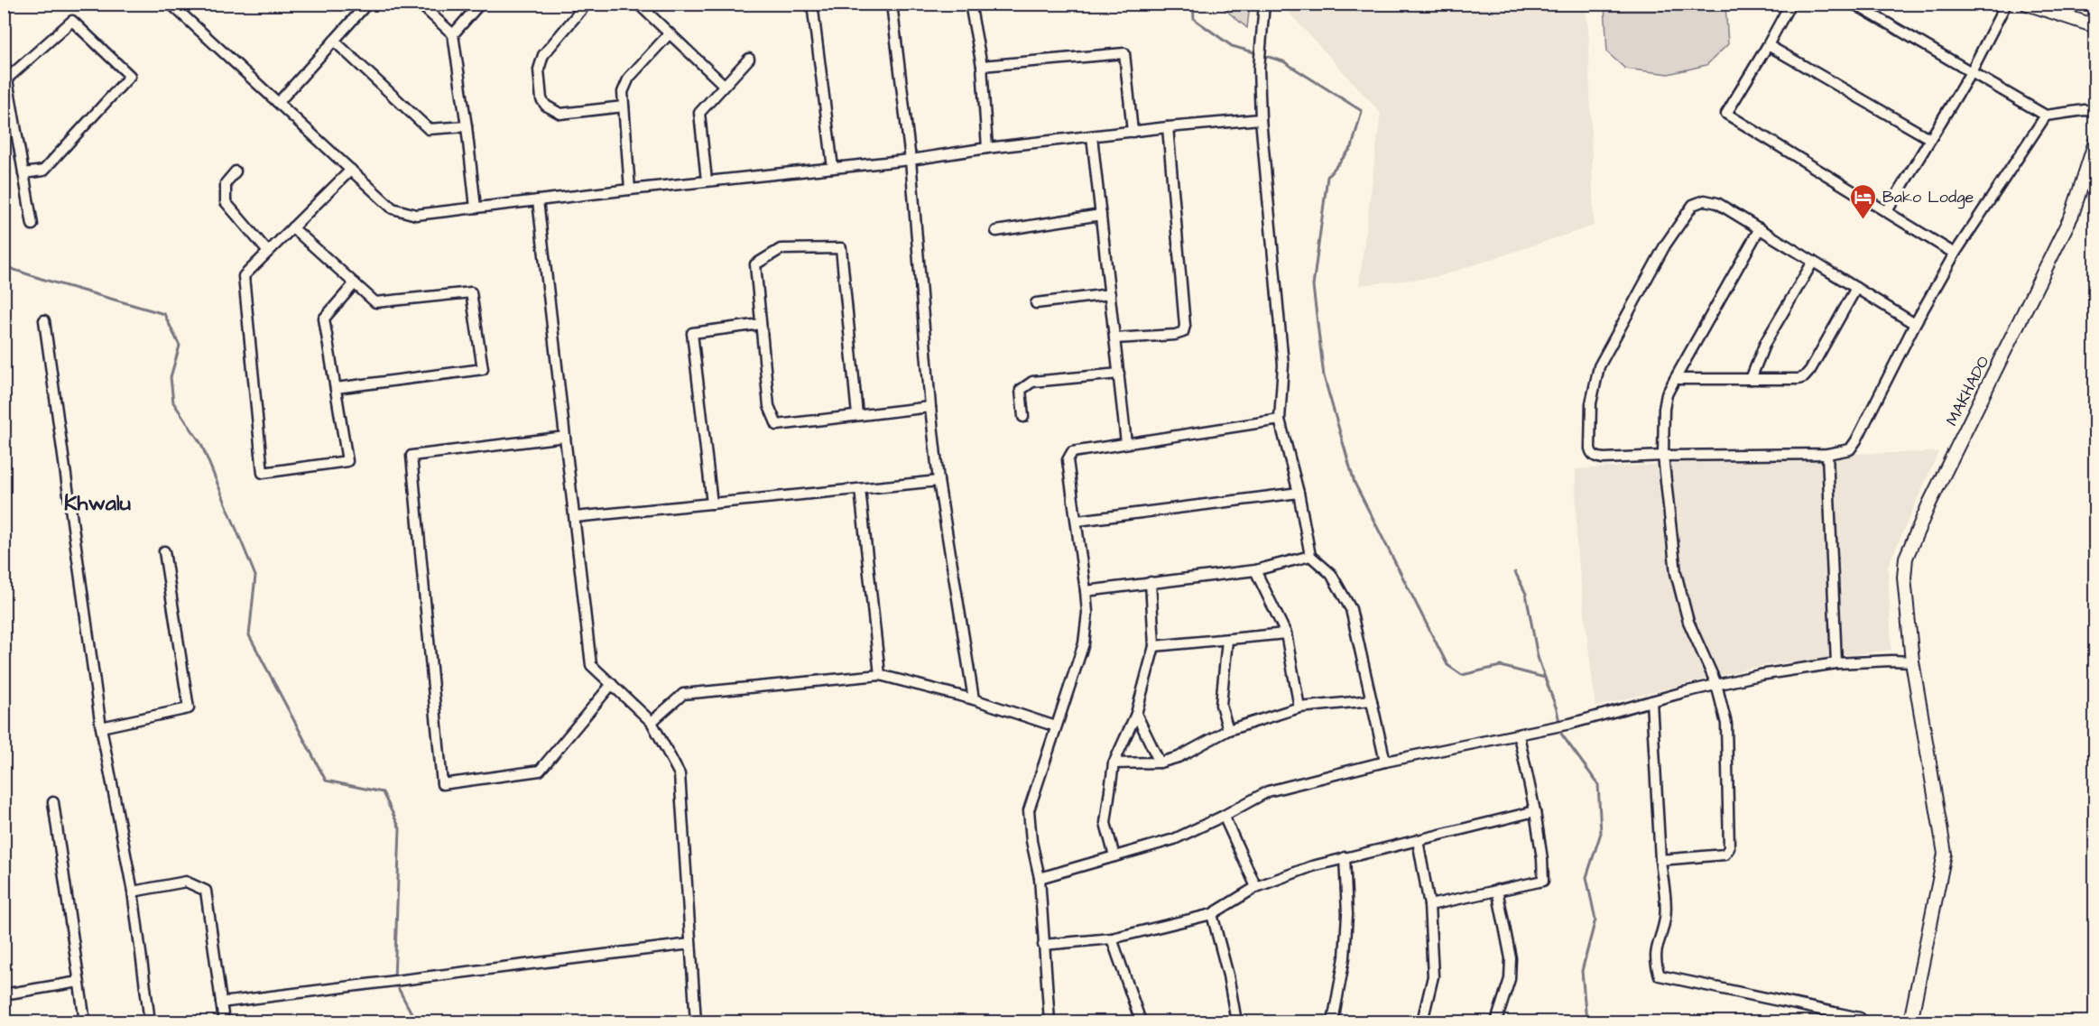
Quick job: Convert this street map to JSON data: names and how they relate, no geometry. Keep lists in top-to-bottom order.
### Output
{
  "streets": {
    "street": ["MAKHADO"]
  },
  "districts": ["Khwalu"],
  "places": {
    "hotel": ["Bako Lodge"]
  }
}
